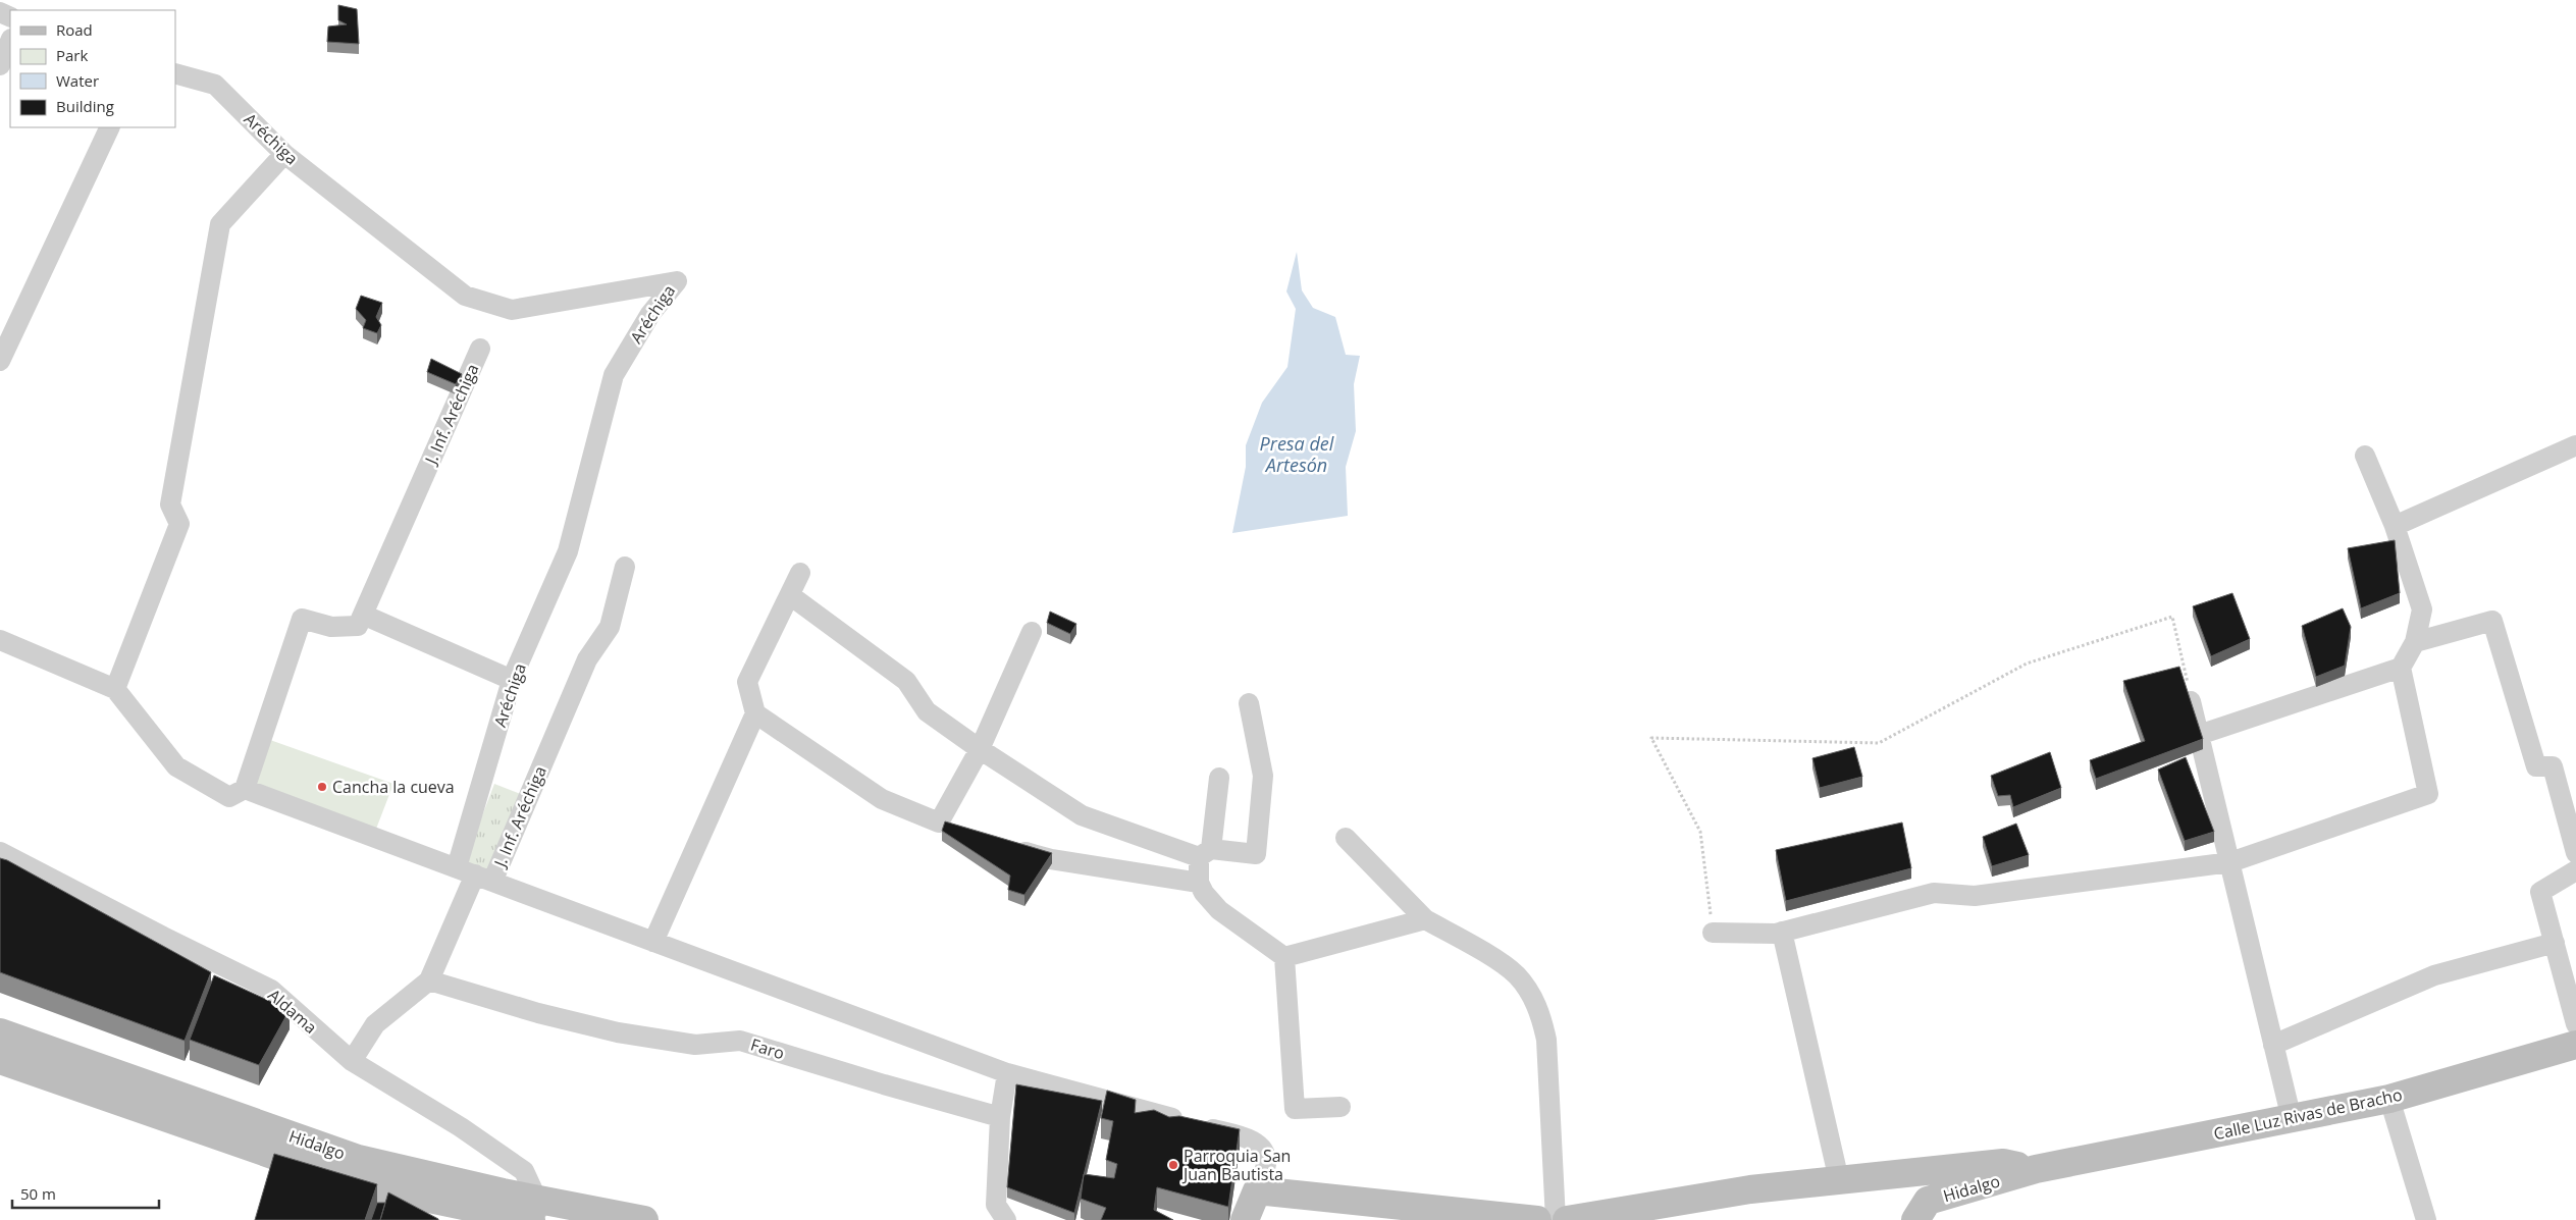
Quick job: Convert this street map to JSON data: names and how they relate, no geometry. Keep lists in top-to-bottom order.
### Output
{
  "streets": {
    "main road": ["Calle Luz Rivas de Bracho", "Hidalgo"],
    "street": [
      "Aréchiga",
      "J. Inf. Aréchiga",
      "Aldama",
      "Faro"
    ]
  },
  "crossings": [
    ["Aréchiga", "J. Inf. Aréchiga"],
    ["Aréchiga", "Aldama"],
    ["Aréchiga", "Faro"],
    ["Aldama", "Hidalgo"],
    ["Calle Luz Rivas de Bracho", "Hidalgo"]
  ],
  "water": ["Presa del Artesón"],
  "places": ["Cancha la cueva", "Parroquia San Juan Bautista"],
  "legend": [
    "Road",
    "Park",
    "Water",
    "Building"
  ],
  "scale_bar": "50 m"
}
